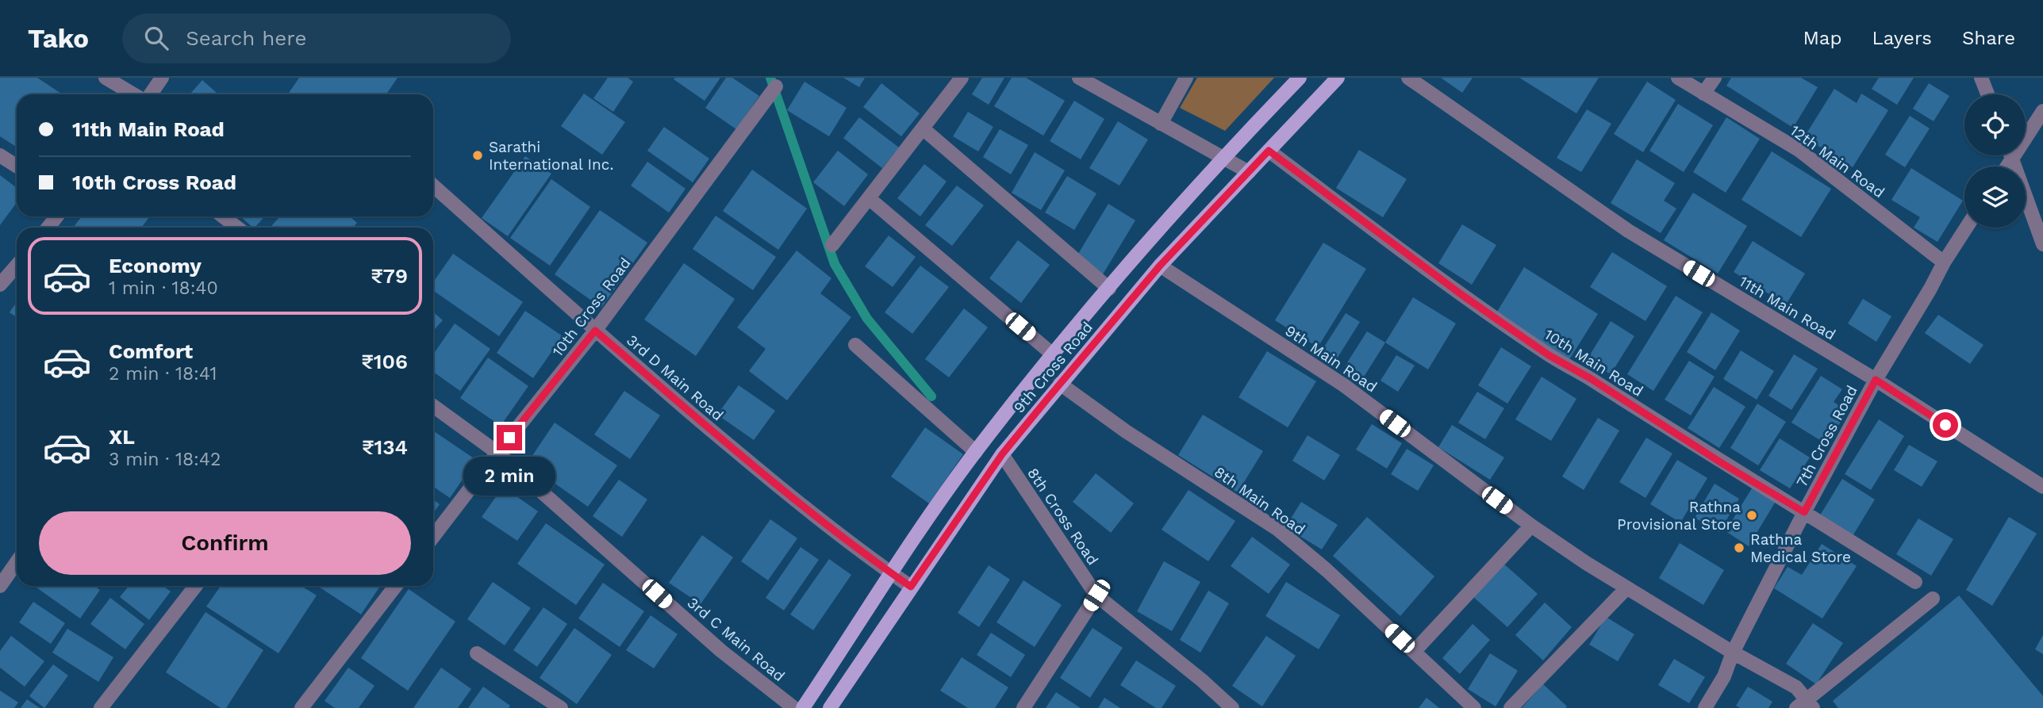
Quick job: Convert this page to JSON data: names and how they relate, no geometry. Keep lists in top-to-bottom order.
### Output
{
  "streets": {
    "main road": ["9th Cross Road"],
    "street": [
      "12th Main Road",
      "10th Cross Road",
      "11th Main Road",
      "9th Main Road",
      "10th Main Road",
      "3rd D Main Road",
      "7th Cross Road",
      "8th Main Road",
      "8th Cross Road",
      "3rd C Main Road"
    ]
  },
  "crossings": [
    ["12th Main Road", "7th Cross Road"],
    ["10th Cross Road", "3rd D Main Road"],
    ["10th Cross Road", "3rd C Main Road"],
    ["11th Main Road", "7th Cross Road"],
    ["9th Main Road", "9th Cross Road"],
    ["9th Main Road", "7th Cross Road"],
    ["10th Main Road", "9th Cross Road"],
    ["10th Main Road", "7th Cross Road"],
    ["9th Cross Road", "3rd D Main Road"],
    ["9th Cross Road", "8th Main Road"],
    ["9th Cross Road", "8th Cross Road"]
  ],
  "places": ["Sarathi International Inc.", "Rathna Provisional Store", "Rathna Medical Store"],
  "page": {
    "header": "Tako",
    "search": "Search here",
    "nav": ["Map", "Layers", "Share"],
    "banner": ["11th Main Road", "10th Cross Road"],
    "list": [
      {
        "name": "Economy",
        "note": "1 min · 18:40",
        "value": "₹79"
      },
      {
        "name": "Comfort",
        "note": "2 min · 18:41",
        "value": "₹106"
      },
      {
        "name": "XL",
        "note": "3 min · 18:42",
        "value": "₹134"
      }
    ],
    "bubble": "2 min",
    "buttons": "Confirm"
  }
}
